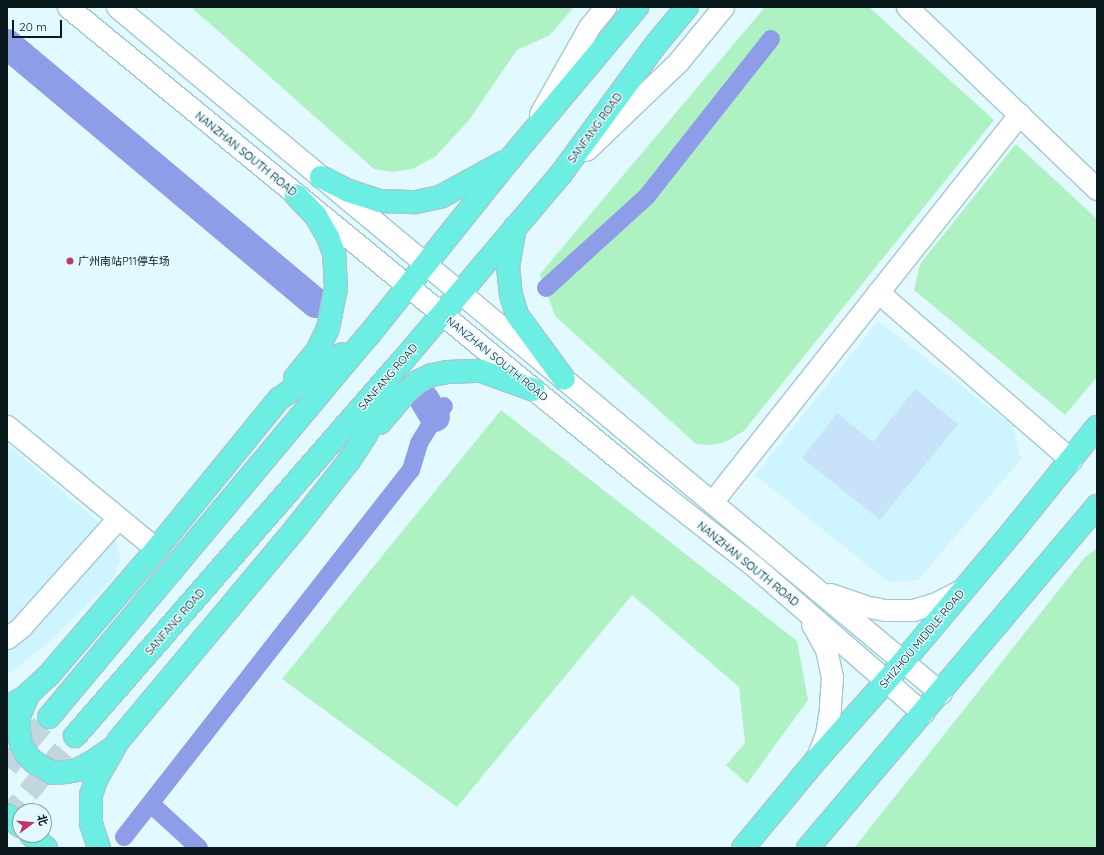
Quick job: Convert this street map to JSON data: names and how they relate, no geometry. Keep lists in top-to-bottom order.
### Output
{
  "streets": {
    "main road": ["SANFANG ROAD", "SHIZHOU MIDDLE ROAD"],
    "street": ["NANZHAN SOUTH ROAD"]
  },
  "crossings": [
    ["SANFANG ROAD", "NANZHAN SOUTH ROAD"],
    ["NANZHAN SOUTH ROAD", "SHIZHOU MIDDLE ROAD"]
  ],
  "places": ["广州南站P11停车场"],
  "scale_bar": "20 m",
  "north": "right"
}
